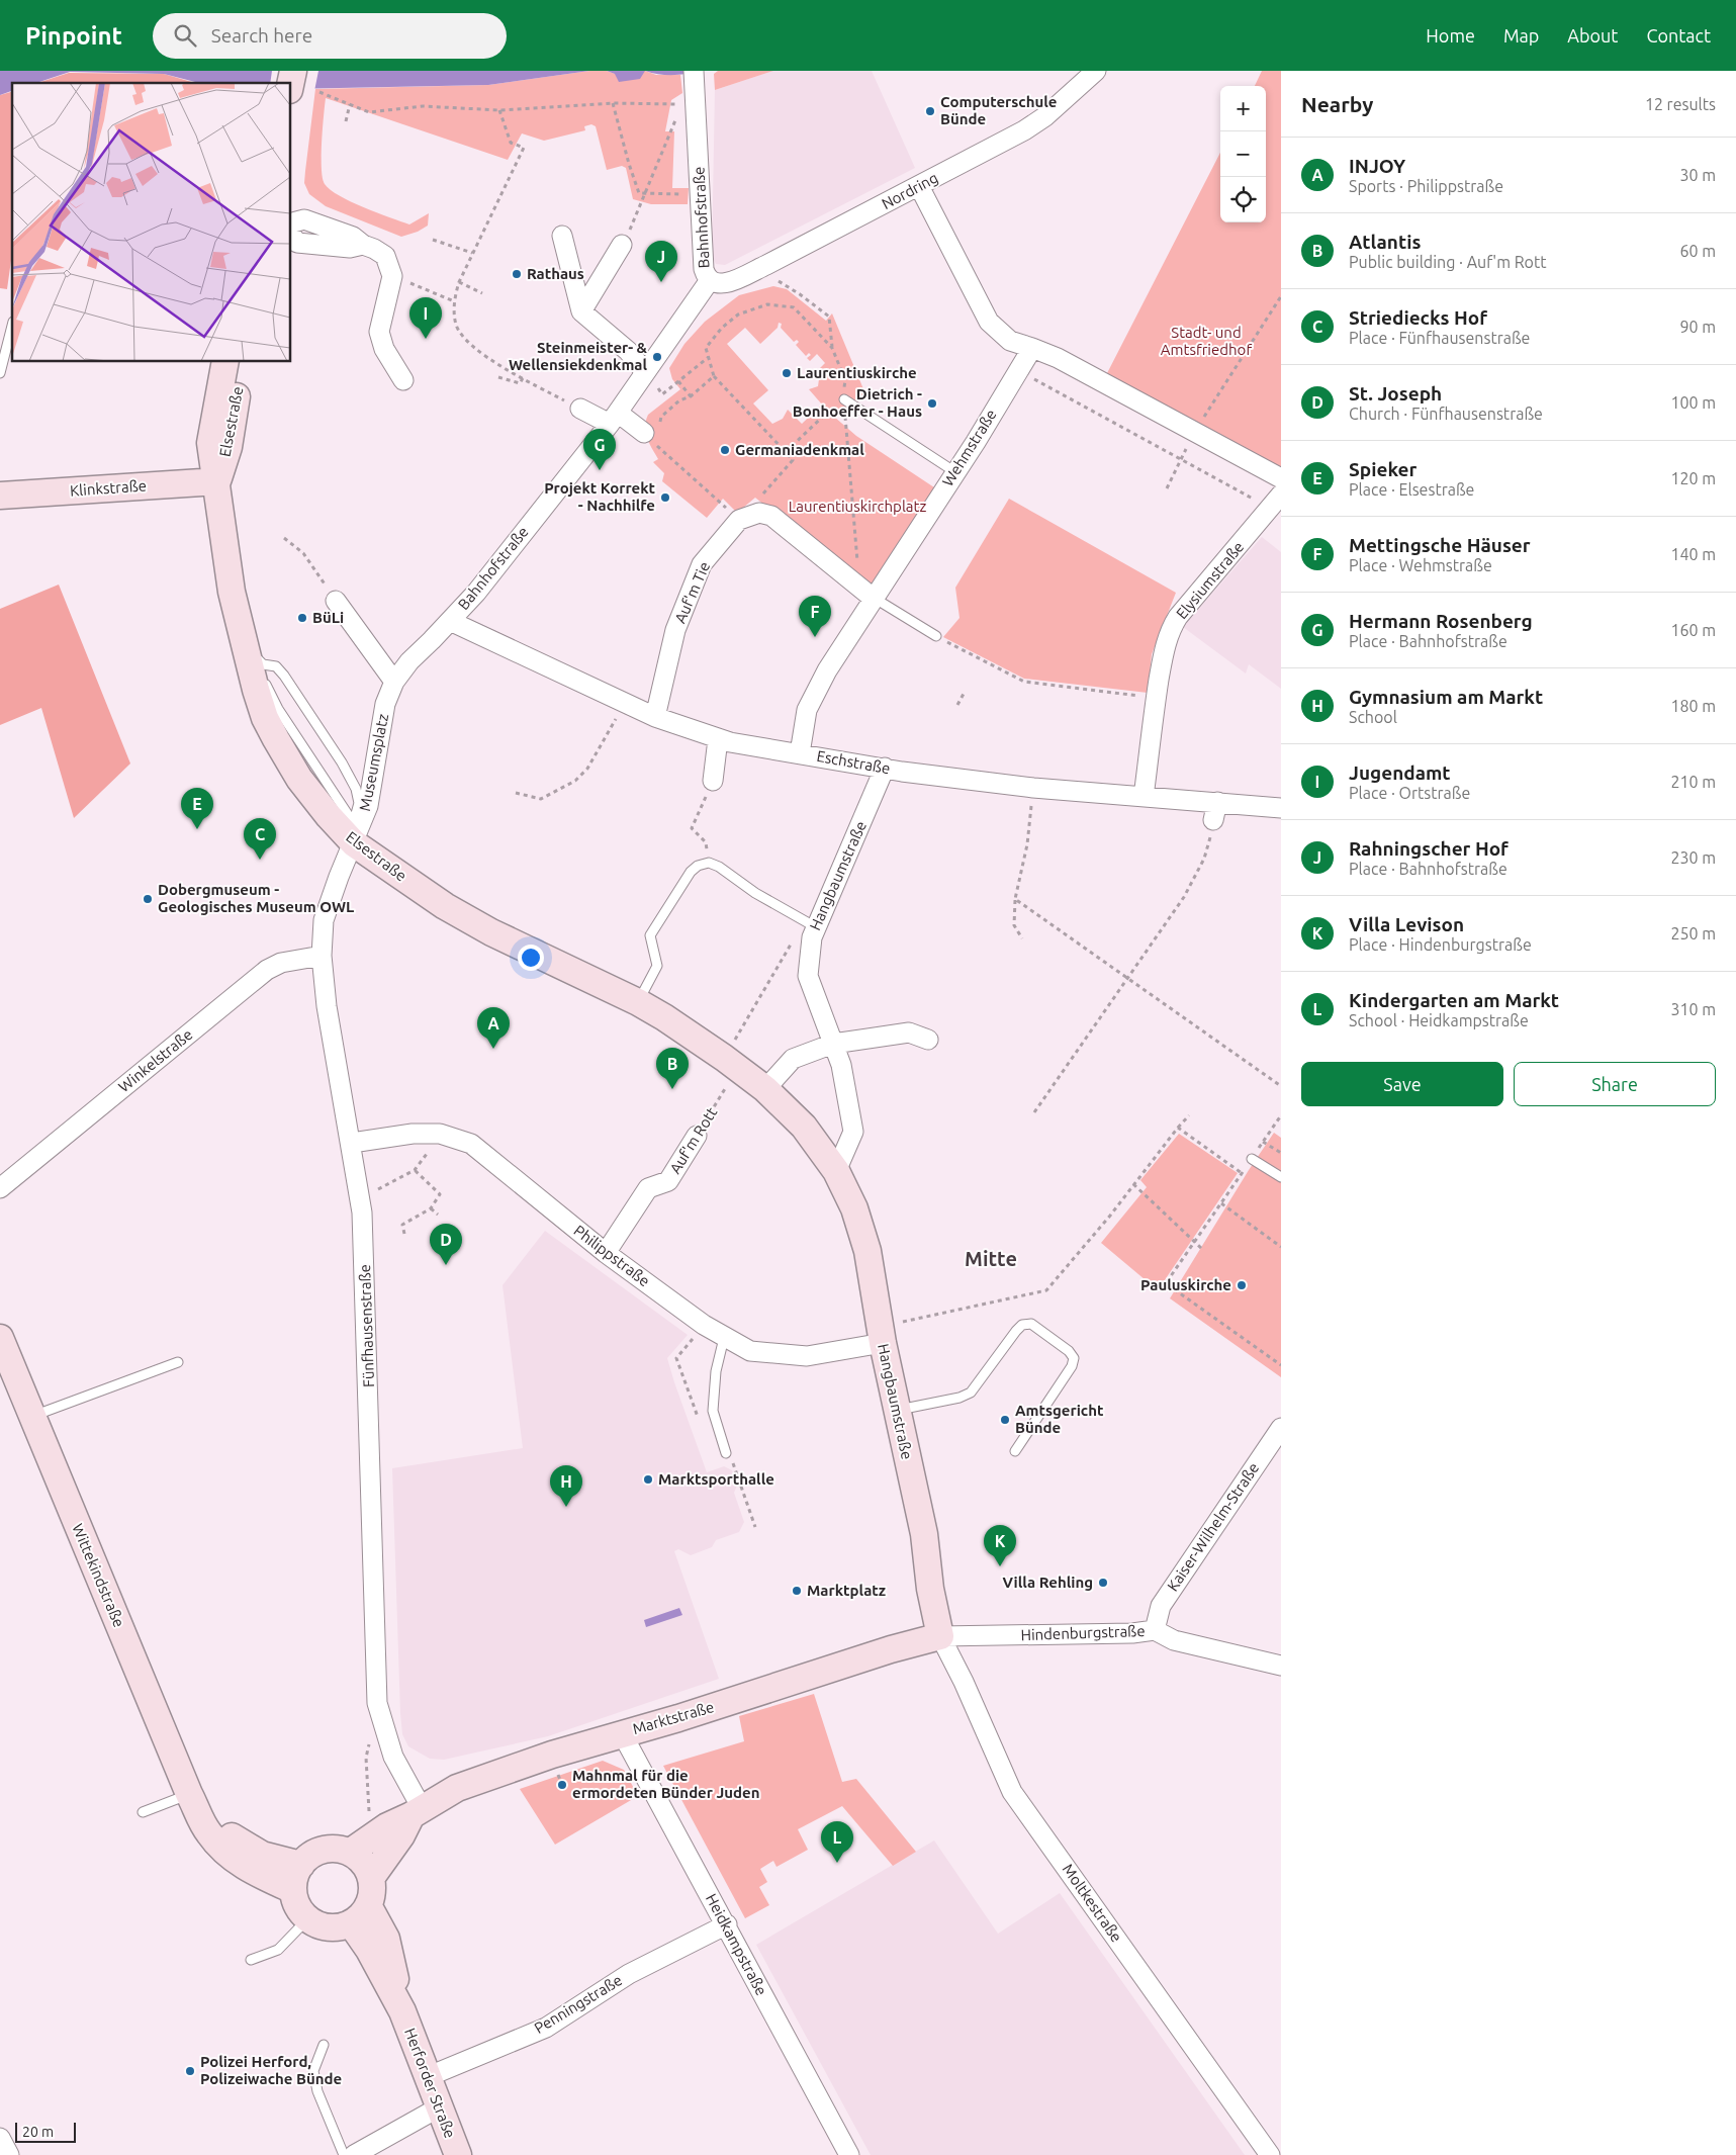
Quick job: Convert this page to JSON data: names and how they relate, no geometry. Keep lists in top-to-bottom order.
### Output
{
  "streets": {
    "street": [
      "Nordring",
      "Bahnhofstraße",
      "Elsestraße",
      "Wehmstraße",
      "Klinkstraße",
      "Elysiumstraße",
      "Auf'm Tie",
      "Museumsplatz",
      "Eschstraße",
      "Hangbaumstraße",
      "Winkelstraße",
      "Auf'm Rott",
      "Philippstraße",
      "Fünfhausenstraße",
      "Kaiser-Wilhelm-Straße",
      "Wittekindstraße",
      "Hindenburgstraße",
      "Marktstraße",
      "Moltkestraße",
      "Heidkampstraße",
      "Penningstraße",
      "Herforder Straße"
    ]
  },
  "crossings": [
    ["Nordring", "Bahnhofstraße"],
    ["Bahnhofstraße", "Museumsplatz"],
    ["Bahnhofstraße", "Eschstraße"],
    ["Elsestraße", "Klinkstraße"],
    ["Elsestraße", "Museumsplatz"],
    ["Elsestraße", "Hangbaumstraße"],
    ["Elsestraße", "Auf'm Rott"],
    ["Elsestraße", "Fünfhausenstraße"],
    ["Wehmstraße", "Eschstraße"],
    ["Elysiumstraße", "Eschstraße"],
    ["Auf'm Tie", "Eschstraße"],
    ["Museumsplatz", "Fünfhausenstraße"],
    ["Eschstraße", "Hangbaumstraße"],
    ["Hangbaumstraße", "Auf'm Rott"],
    ["Hangbaumstraße", "Philippstraße"],
    ["Hangbaumstraße", "Hindenburgstraße"],
    ["Hangbaumstraße", "Marktstraße"],
    ["Hangbaumstraße", "Moltkestraße"],
    ["Winkelstraße", "Fünfhausenstraße"],
    ["Auf'm Rott", "Philippstraße"],
    ["Philippstraße", "Fünfhausenstraße"],
    ["Fünfhausenstraße", "Marktstraße"],
    ["Kaiser-Wilhelm-Straße", "Hindenburgstraße"],
    ["Wittekindstraße", "Marktstraße"],
    ["Wittekindstraße", "Herforder Straße"],
    ["Hindenburgstraße", "Marktstraße"],
    ["Hindenburgstraße", "Moltkestraße"],
    ["Marktstraße", "Moltkestraße"],
    ["Marktstraße", "Heidkampstraße"],
    ["Marktstraße", "Herforder Straße"],
    ["Heidkampstraße", "Penningstraße"],
    ["Penningstraße", "Herforder Straße"]
  ],
  "districts": ["Mitte"],
  "parks": ["Stadt- und Amtsfriedhof", "Laurentiuskirchplatz"],
  "places": [
    "Computerschule Bünde",
    "Rathaus",
    "Steinmeister- & Wellensiekdenkmal",
    "Laurentiuskirche",
    "Dietrich - Bonhoeffer - Haus",
    "Germaniadenkmal",
    "Projekt Korrekt - Nachhilfe",
    "BüLi",
    "Dobergmuseum - Geologisches Museum OWL",
    "Pauluskirche",
    "Amtsgericht Bünde",
    "Marktsporthalle",
    "Villa Rehling",
    "Marktplatz",
    "Mahnmal für die ermordeten Bünder Juden",
    "Polizei Herford, Polizeiwache Bünde"
  ],
  "scale_bar": "20 m",
  "page": {
    "header": "Pinpoint",
    "search": "Search here",
    "nav": [
      "Home",
      "Map",
      "About",
      "Contact"
    ],
    "heading": ["Nearby", "12 results"],
    "map_buttons": ["+", "−"],
    "list": [
      {
        "mark": "A",
        "name": "INJOY",
        "note": "Sports · Philippstraße",
        "value": "30 m"
      },
      {
        "mark": "B",
        "name": "Atlantis",
        "note": "Public building · Auf'm Rott",
        "value": "60 m"
      },
      {
        "mark": "C",
        "name": "Striediecks Hof",
        "note": "Place · Fünfhausenstraße",
        "value": "90 m"
      },
      {
        "mark": "D",
        "name": "St. Joseph",
        "note": "Church · Fünfhausenstraße",
        "value": "100 m"
      },
      {
        "mark": "E",
        "name": "Spieker",
        "note": "Place · Elsestraße",
        "value": "120 m"
      },
      {
        "mark": "F",
        "name": "Mettingsche Häuser",
        "note": "Place · Wehmstraße",
        "value": "140 m"
      },
      {
        "mark": "G",
        "name": "Hermann Rosenberg",
        "note": "Place · Bahnhofstraße",
        "value": "160 m"
      },
      {
        "mark": "H",
        "name": "Gymnasium am Markt",
        "note": "School",
        "value": "180 m"
      },
      {
        "mark": "I",
        "name": "Jugendamt",
        "note": "Place · Ortstraße",
        "value": "210 m"
      },
      {
        "mark": "J",
        "name": "Rahningscher Hof",
        "note": "Place · Bahnhofstraße",
        "value": "230 m"
      },
      {
        "mark": "K",
        "name": "Villa Levison",
        "note": "Place · Hindenburgstraße",
        "value": "250 m"
      },
      {
        "mark": "L",
        "name": "Kindergarten am Markt",
        "note": "School · Heidkampstraße",
        "value": "310 m"
      }
    ],
    "pins": [
      "J",
      "I",
      "G",
      "F",
      "E",
      "C",
      "A",
      "B",
      "D",
      "H",
      "K",
      "L"
    ],
    "buttons": ["Save", "Share"],
    "scale": "20 m"
  }
}
